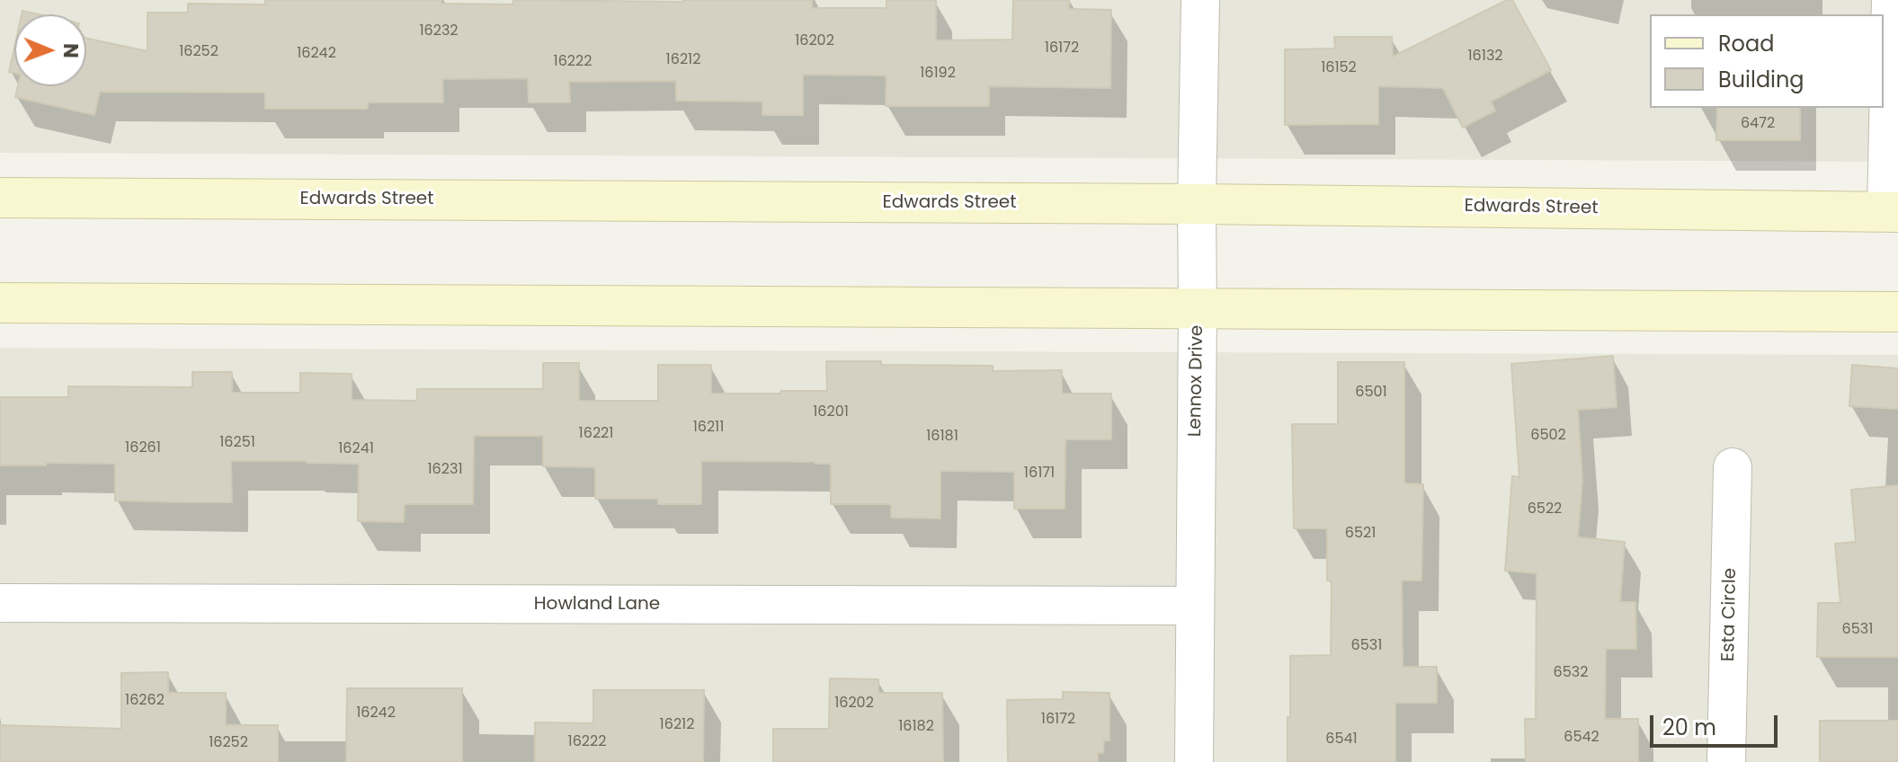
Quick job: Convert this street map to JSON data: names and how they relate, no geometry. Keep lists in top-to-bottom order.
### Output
{
  "streets": {
    "main road": ["Edwards Street"],
    "street": ["Lennox Drive", "Howland Lane", "Esta Circle"]
  },
  "crossings": [
    ["Edwards Street", "Lennox Drive"],
    ["Lennox Drive", "Howland Lane"]
  ],
  "house_numbers": [
    "16232",
    "16202",
    "16172",
    "16252",
    "16242",
    "16132",
    "16212",
    "16222",
    "16152",
    "16192",
    "6472",
    "6501",
    "16201",
    "16211",
    "16221",
    "6502",
    "16181",
    "16251",
    "16261",
    "16241",
    "16231",
    "16171",
    "6522",
    "6521",
    "6531",
    "6531",
    "6532",
    "16262",
    "16202",
    "16242",
    "16172",
    "16212",
    "16182",
    "6542",
    "6541",
    "16222",
    "16252"
  ],
  "legend": ["Road", "Building"],
  "scale_bar": "20 m",
  "north": "right"
}
